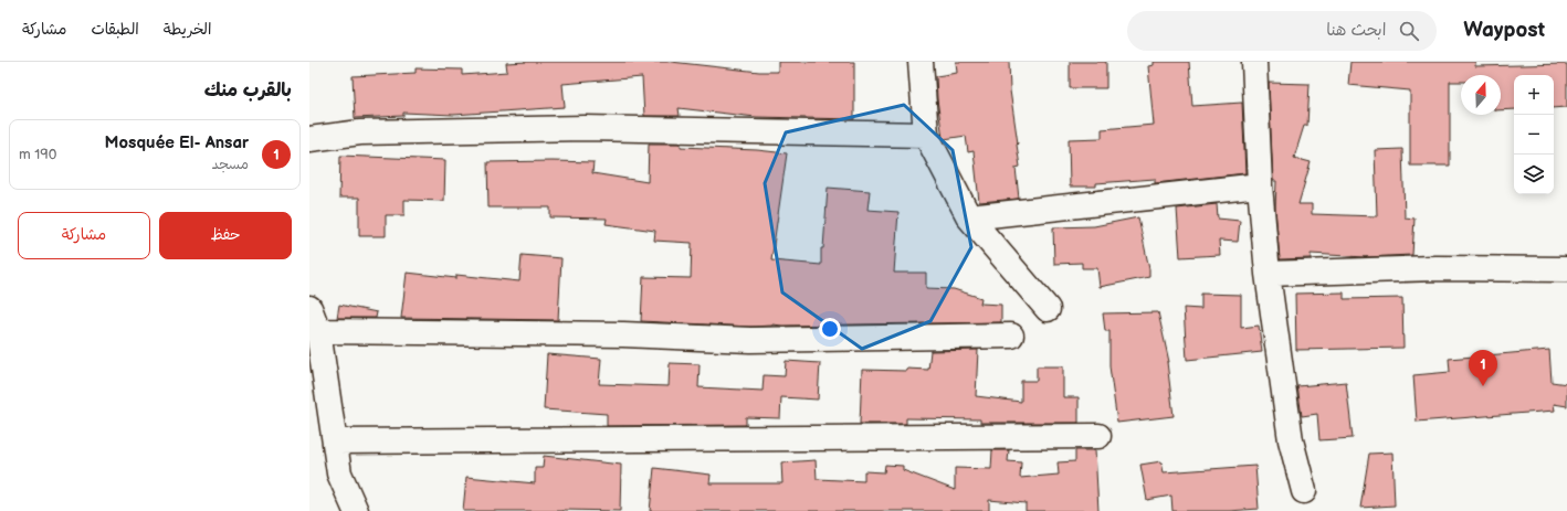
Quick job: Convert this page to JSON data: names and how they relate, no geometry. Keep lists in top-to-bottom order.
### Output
{
  "north": "top",
  "page": {
    "header": "Waypost",
    "search": "ابحث هنا",
    "nav": ["الخريطة", "الطبقات", "مشاركة"],
    "heading": "بالقرب منك",
    "map_buttons": ["+", "−"],
    "list": [
      {
        "mark": "1",
        "name": "Mosquée El- Ansar",
        "note": "مسجد",
        "value": "190 m"
      }
    ],
    "buttons": ["حفظ", "مشاركة"],
    "pins": "1"
  }
}
